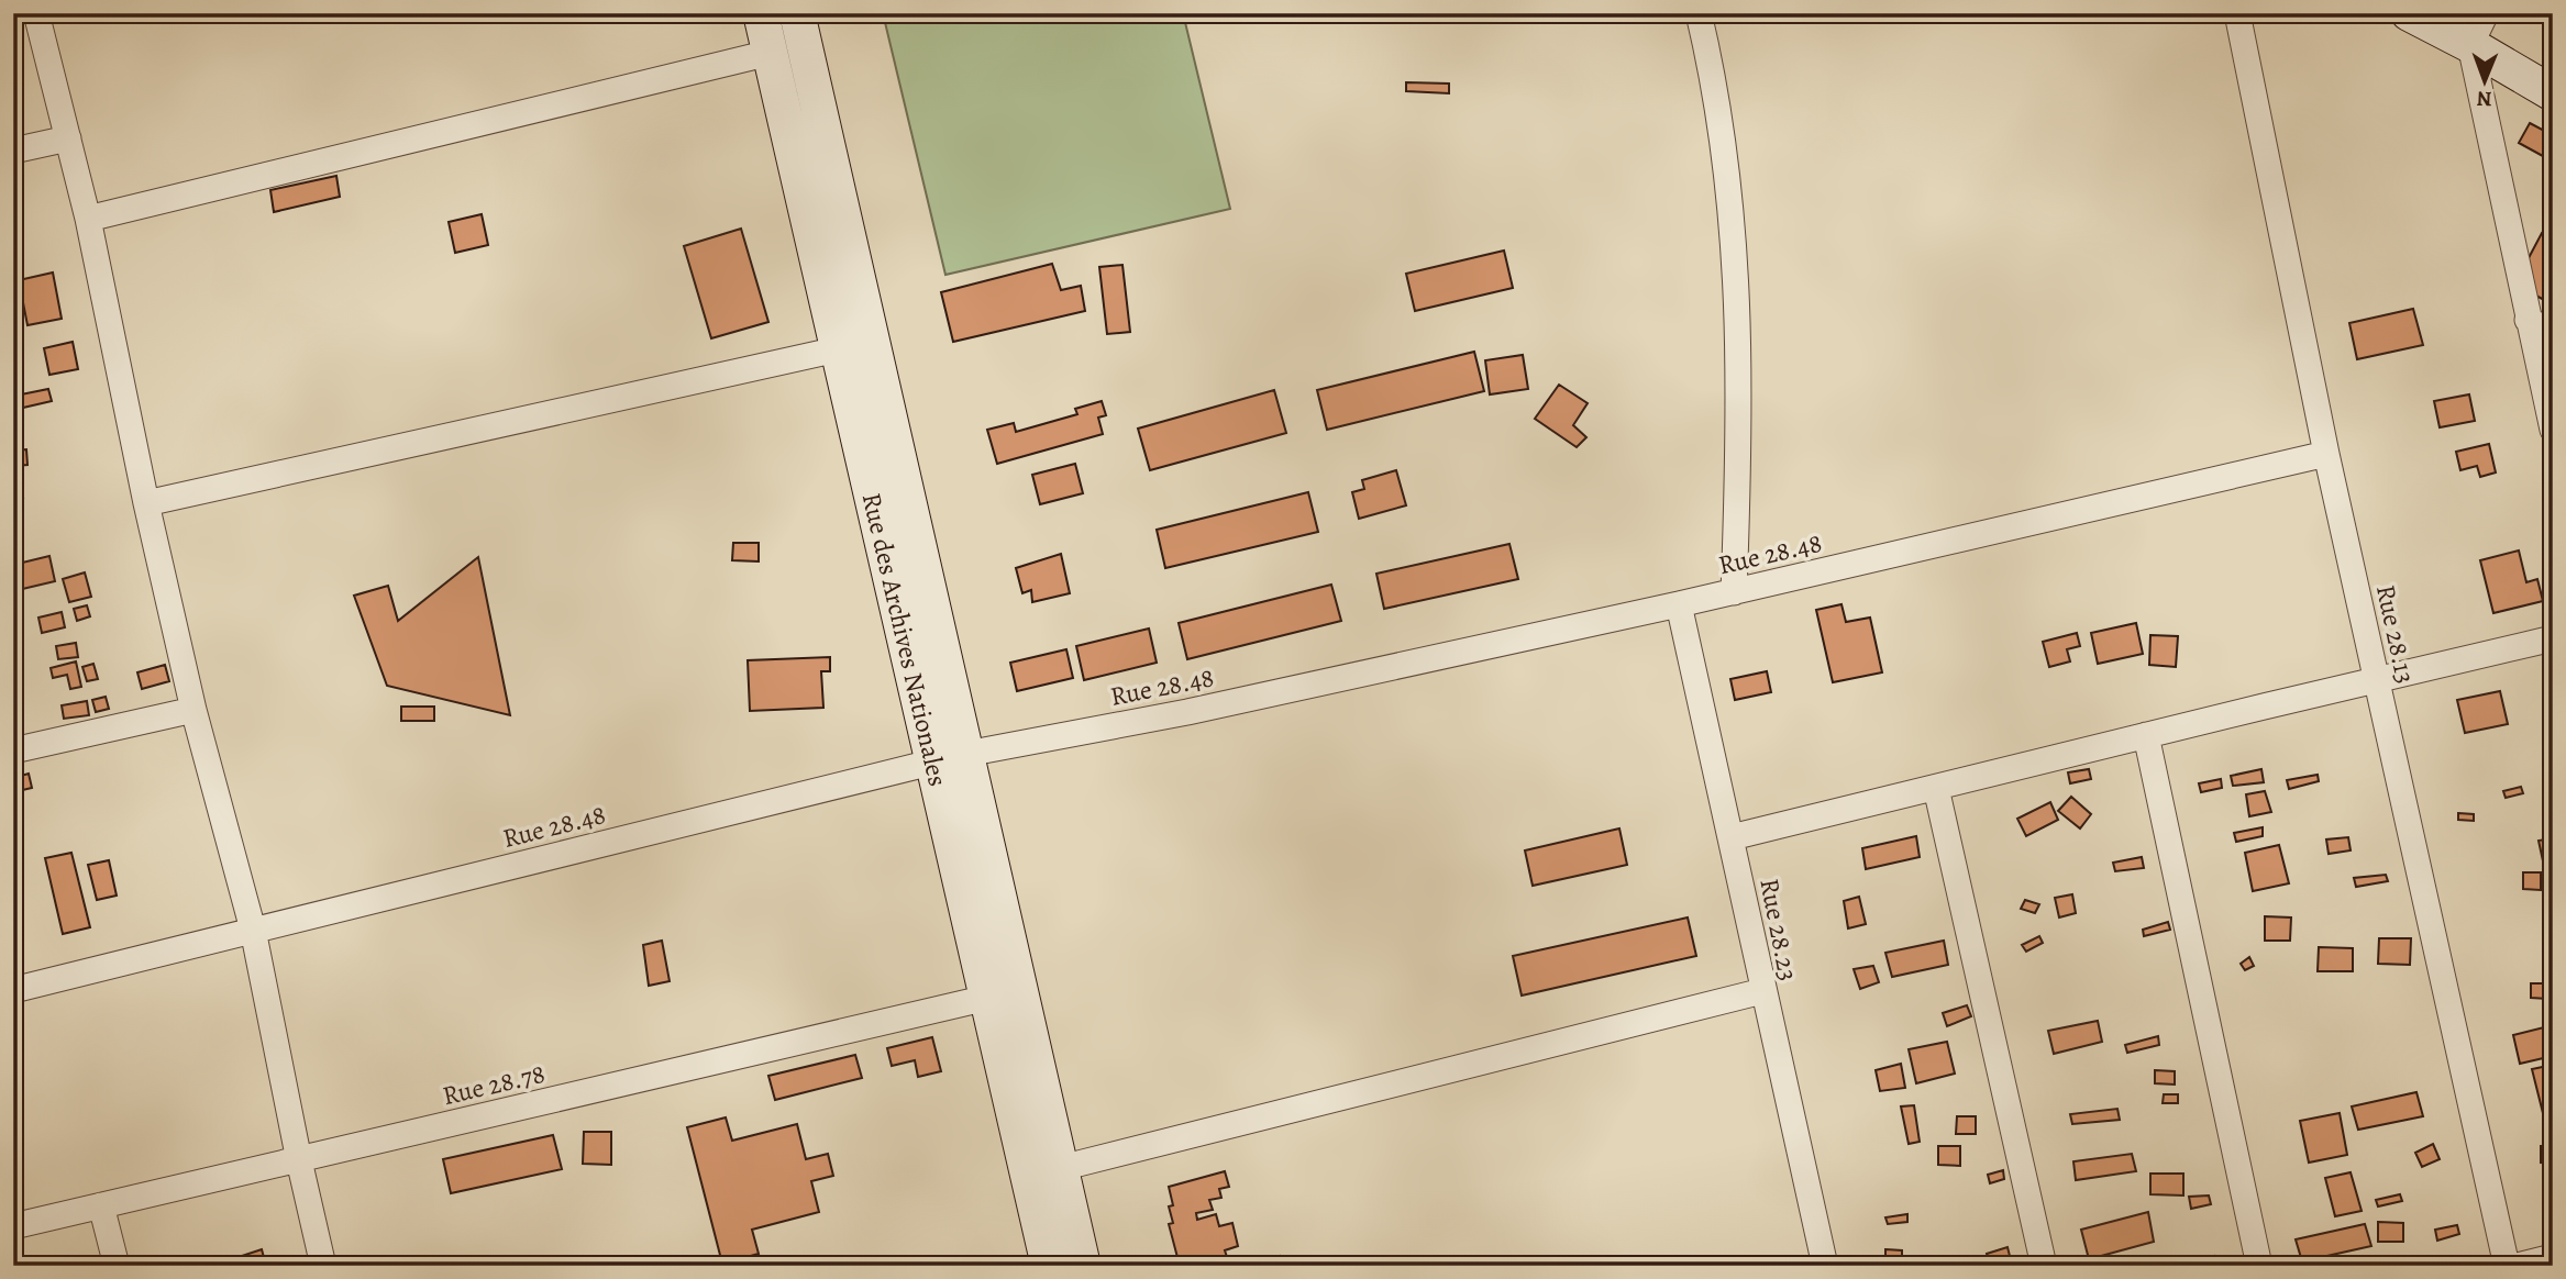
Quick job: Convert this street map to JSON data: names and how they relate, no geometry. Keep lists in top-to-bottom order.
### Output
{
  "streets": {
    "street": [
      "Rue 28.48",
      "Rue 28.13",
      "Rue des Archives Nationales",
      "Rue 28.23",
      "Rue 28.78"
    ]
  },
  "crossings": [
    ["Rue 28.48", "Rue 28.13"],
    ["Rue 28.48", "Rue des Archives Nationales"],
    ["Rue 28.48", "Rue 28.23"],
    ["Rue des Archives Nationales", "Rue 28.78"]
  ],
  "north": "bottom"
}
